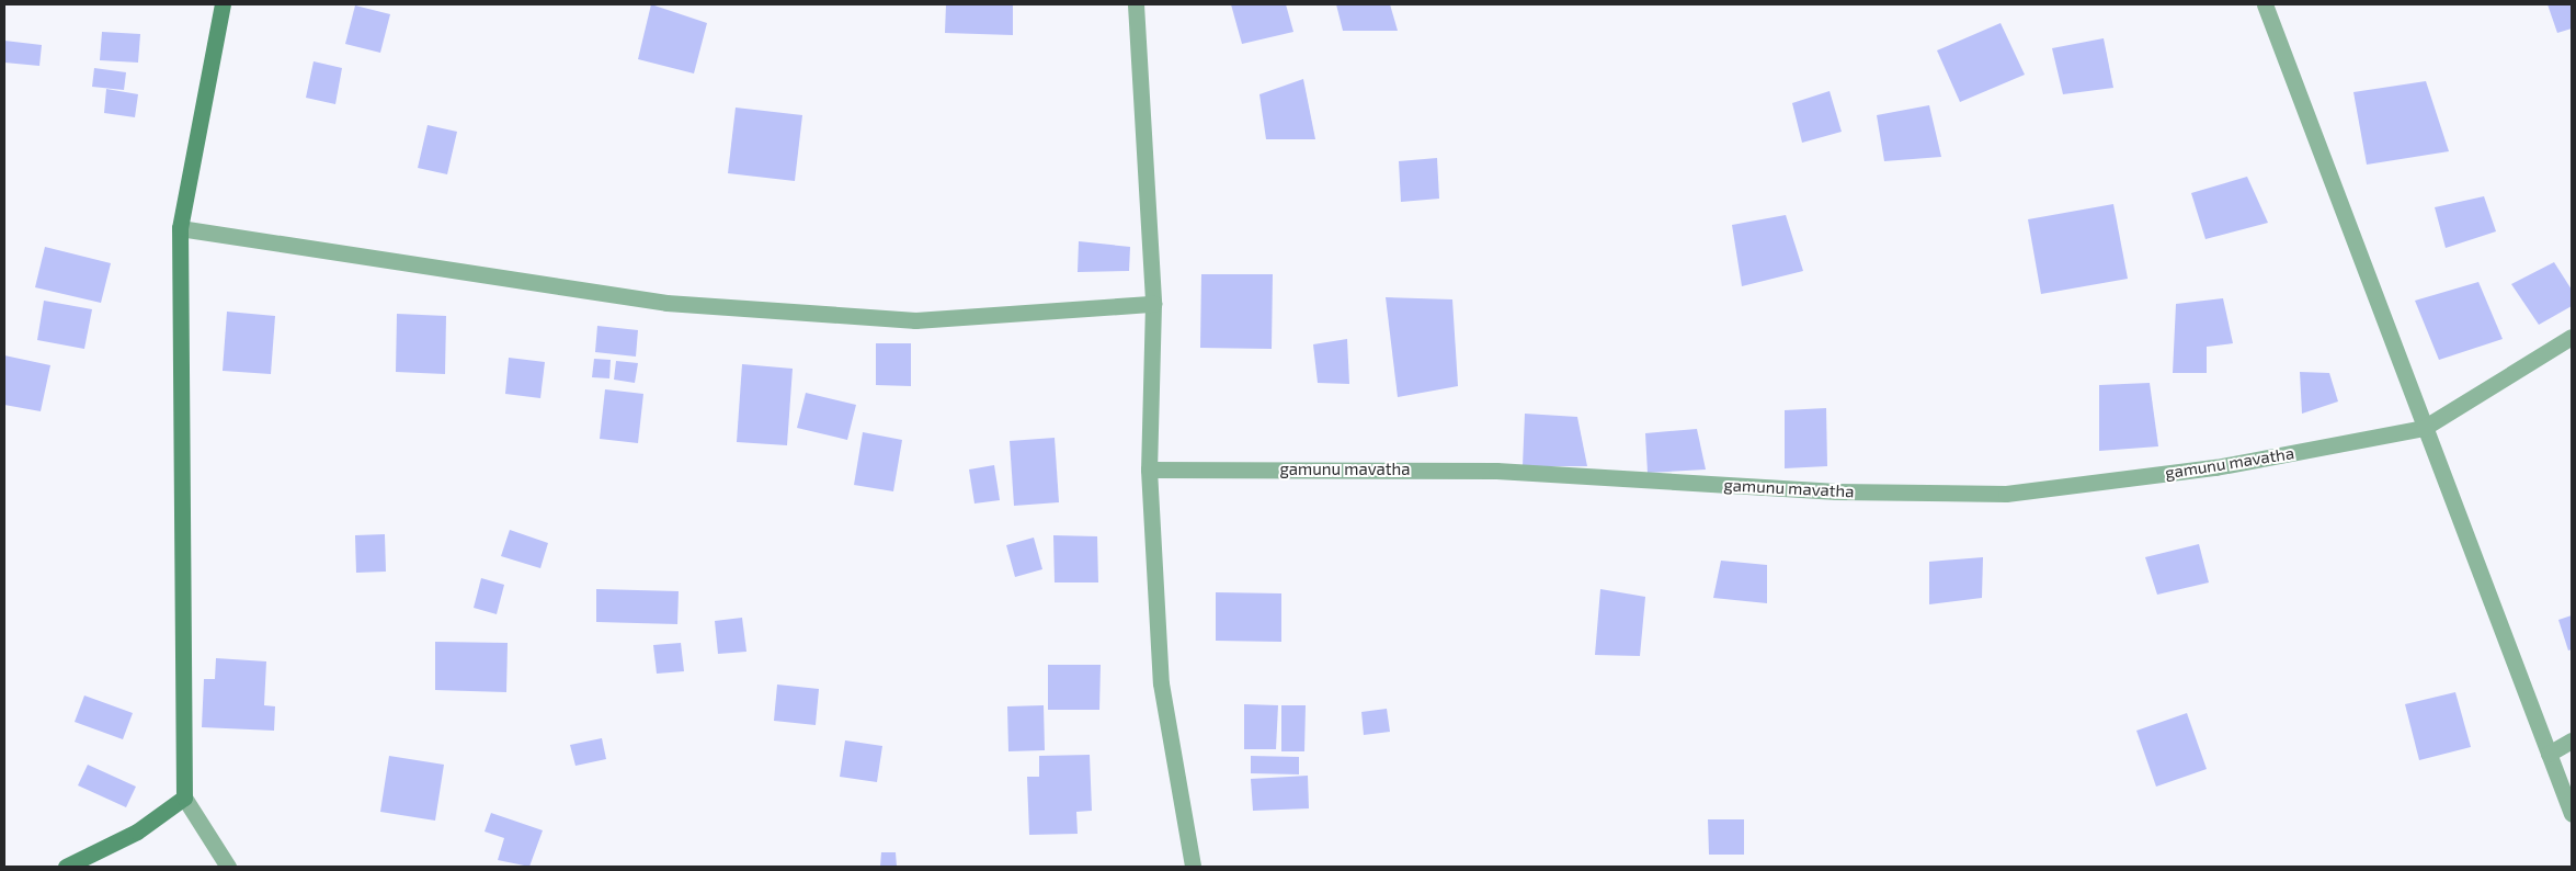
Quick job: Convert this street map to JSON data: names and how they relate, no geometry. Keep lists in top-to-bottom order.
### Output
{
  "streets": {
    "street": ["gamunu mavatha"]
  }
}
